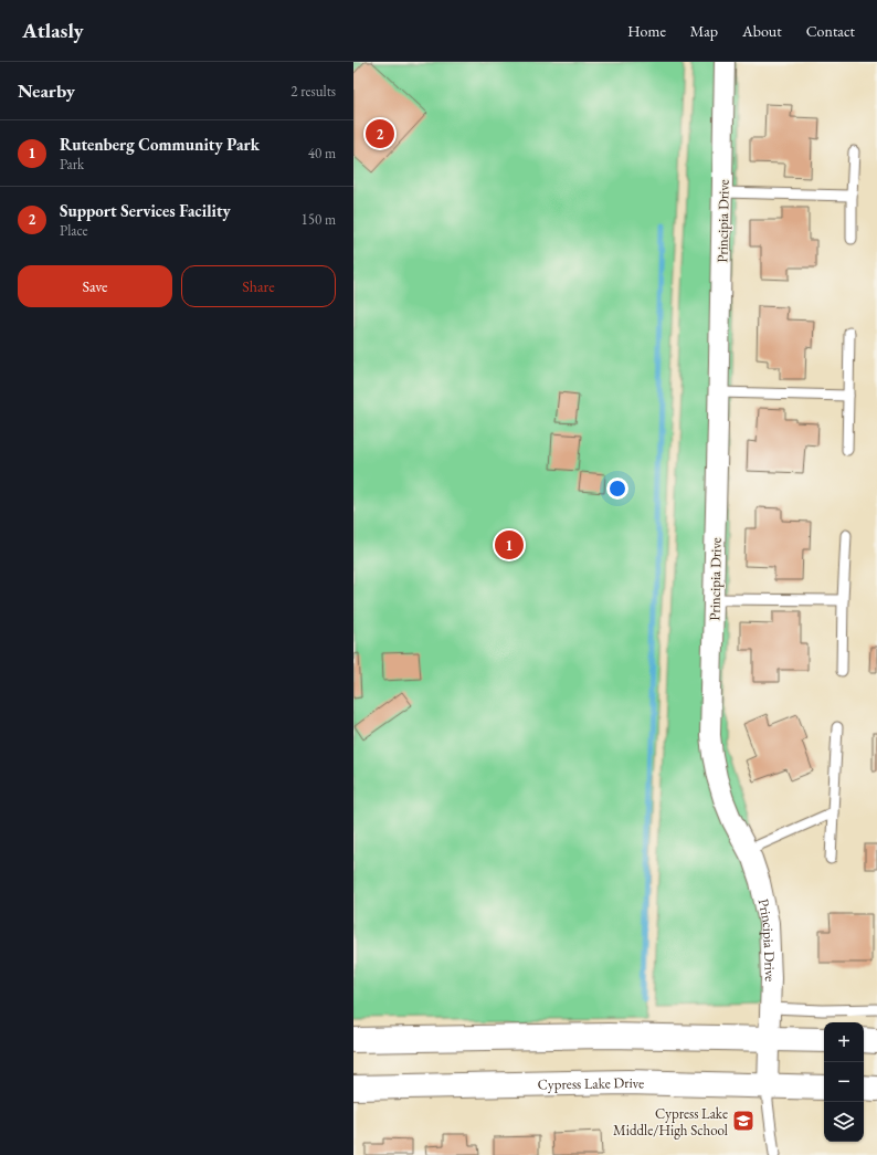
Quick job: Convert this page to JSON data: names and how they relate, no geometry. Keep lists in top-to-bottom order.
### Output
{
  "streets": {
    "main road": ["Cypress Lake Drive"],
    "street": ["Principia Drive"]
  },
  "crossings": [
    ["Principia Drive", "Cypress Lake Drive"]
  ],
  "places": {
    "school or university": ["Cypress Lake Middle/High School"]
  },
  "page": {
    "header": "Atlasly",
    "nav": [
      "Home",
      "Map",
      "About",
      "Contact"
    ],
    "heading": ["Nearby", "2 results"],
    "pins": ["2", "1"],
    "list": [
      {
        "mark": "1",
        "name": "Rutenberg Community Park",
        "note": "Park",
        "value": "40 m"
      },
      {
        "mark": "2",
        "name": "Support Services Facility",
        "note": "Place",
        "value": "150 m"
      }
    ],
    "buttons": ["Save", "Share"],
    "map_buttons": ["+", "−"]
  }
}
